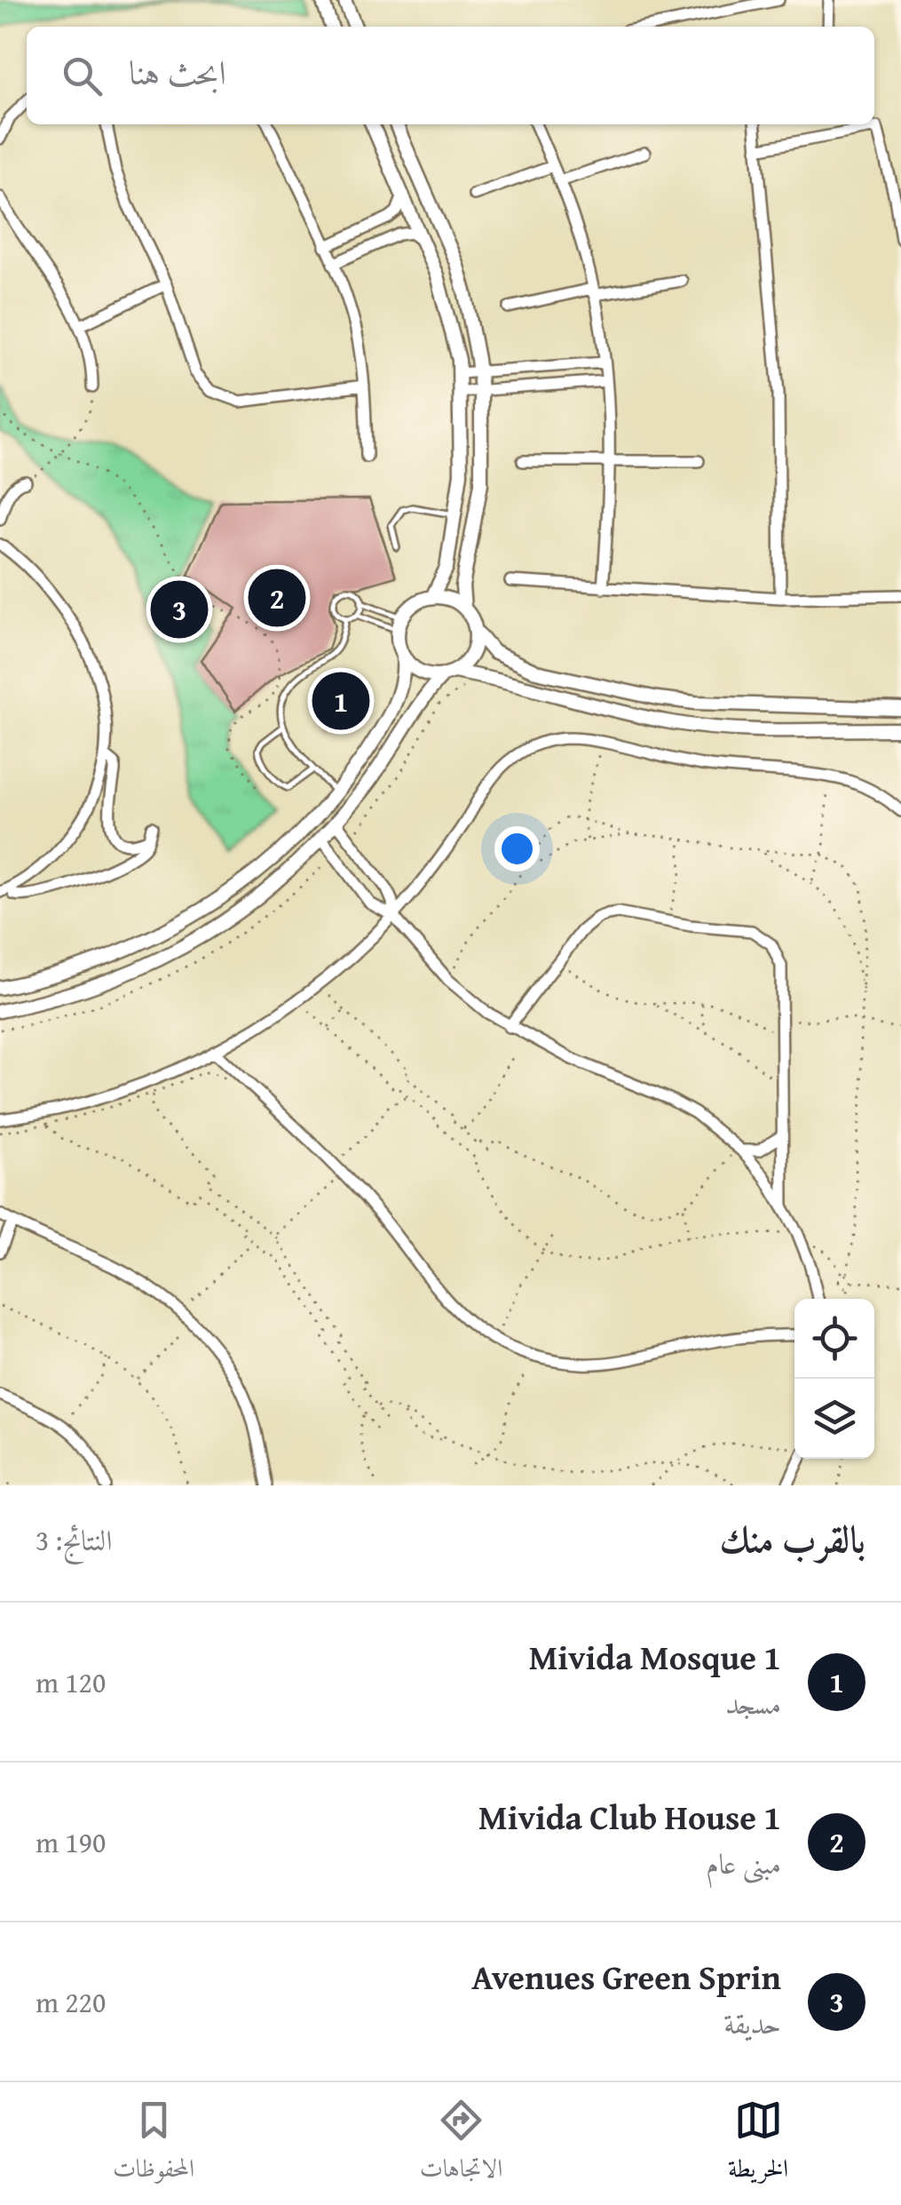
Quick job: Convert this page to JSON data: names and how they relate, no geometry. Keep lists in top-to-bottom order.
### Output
{
  "page": {
    "search": "ابحث هنا",
    "pins": ["2", "3", "1"],
    "heading": ["بالقرب منك", "النتائج: 3"],
    "list": [
      {
        "mark": "1",
        "name": "Mivida Mosque 1",
        "note": "مسجد",
        "value": "120 m"
      },
      {
        "mark": "2",
        "name": "Mivida Club House 1",
        "note": "مبنى عام",
        "value": "190 m"
      },
      {
        "mark": "3",
        "name": "Avenues Green Sprin",
        "note": "حديقة",
        "value": "220 m"
      }
    ],
    "nav": ["الخريطة", "الاتجاهات", "المحفوظات"]
  }
}
